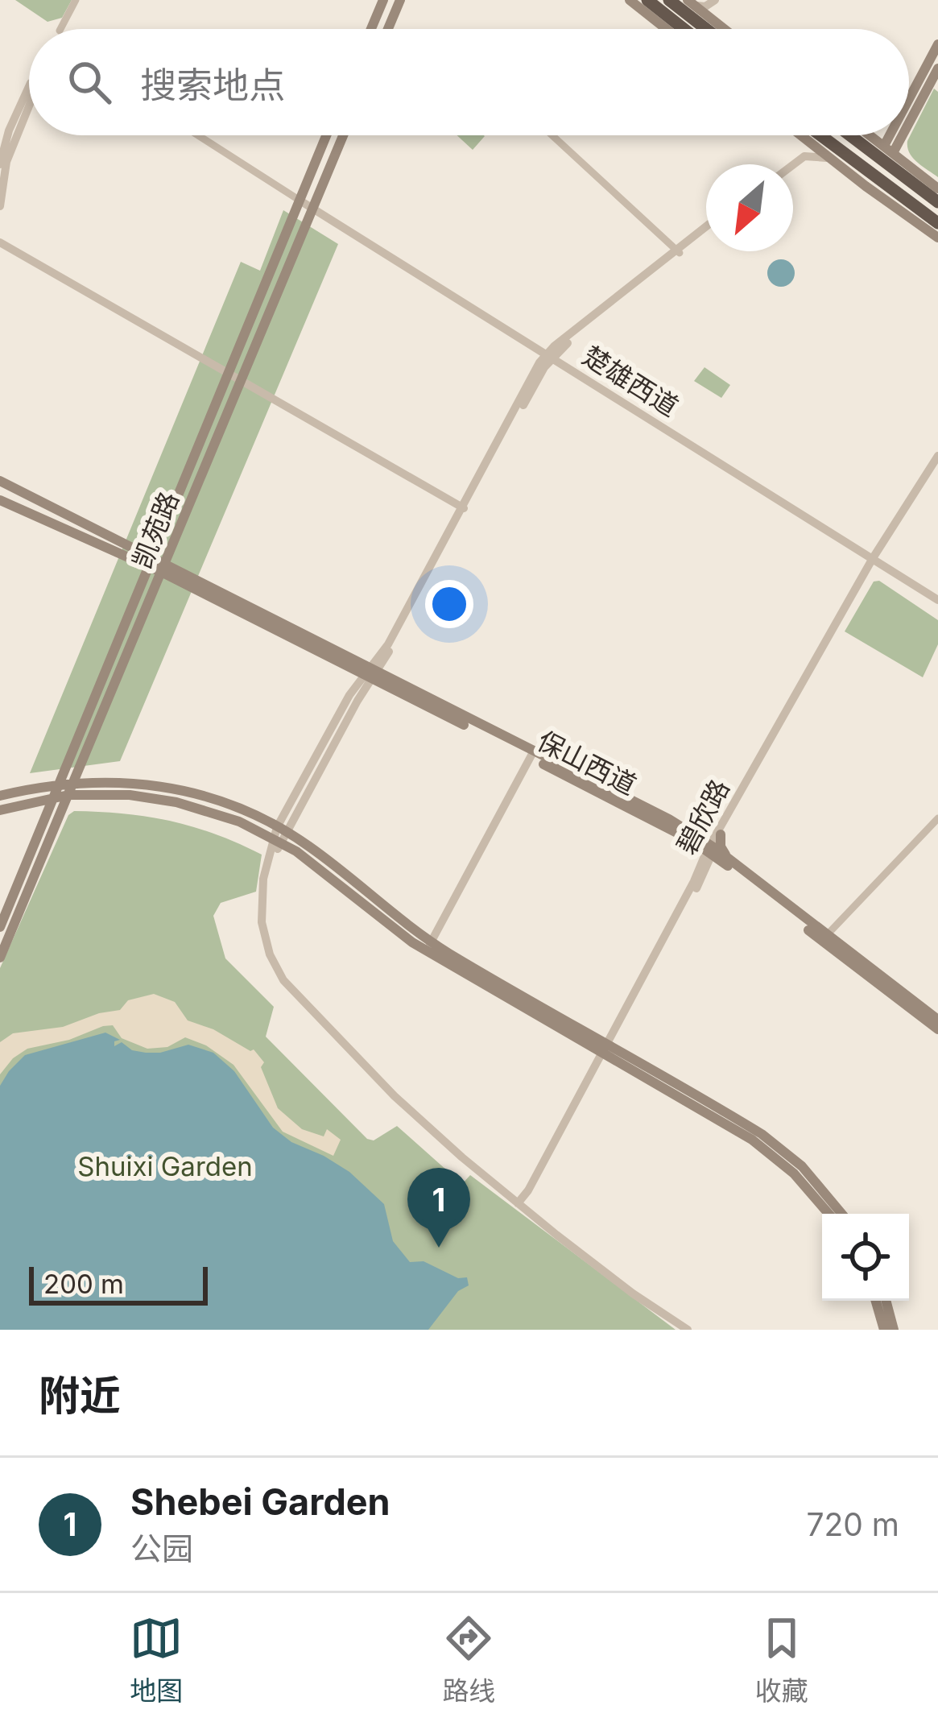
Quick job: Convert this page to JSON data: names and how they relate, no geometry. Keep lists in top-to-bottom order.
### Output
{
  "streets": {
    "main road": ["凯苑路", "保山西道"],
    "street": ["楚雄西道", "碧欣路"]
  },
  "crossings": [
    ["楚雄西道", "凯苑路"],
    ["楚雄西道", "碧欣路"],
    ["凯苑路", "保山西道"],
    ["保山西道", "碧欣路"]
  ],
  "parks": ["Shuixi Garden"],
  "scale_bar": "200 m",
  "north": "bottom left",
  "page": {
    "search": "搜索地点",
    "pins": "1",
    "scale": "200 m",
    "heading": "附近",
    "list": [
      {
        "mark": "1",
        "name": "Shebei Garden",
        "note": "公园",
        "value": "720 m"
      }
    ],
    "nav": ["地图", "路线", "收藏"]
  }
}
